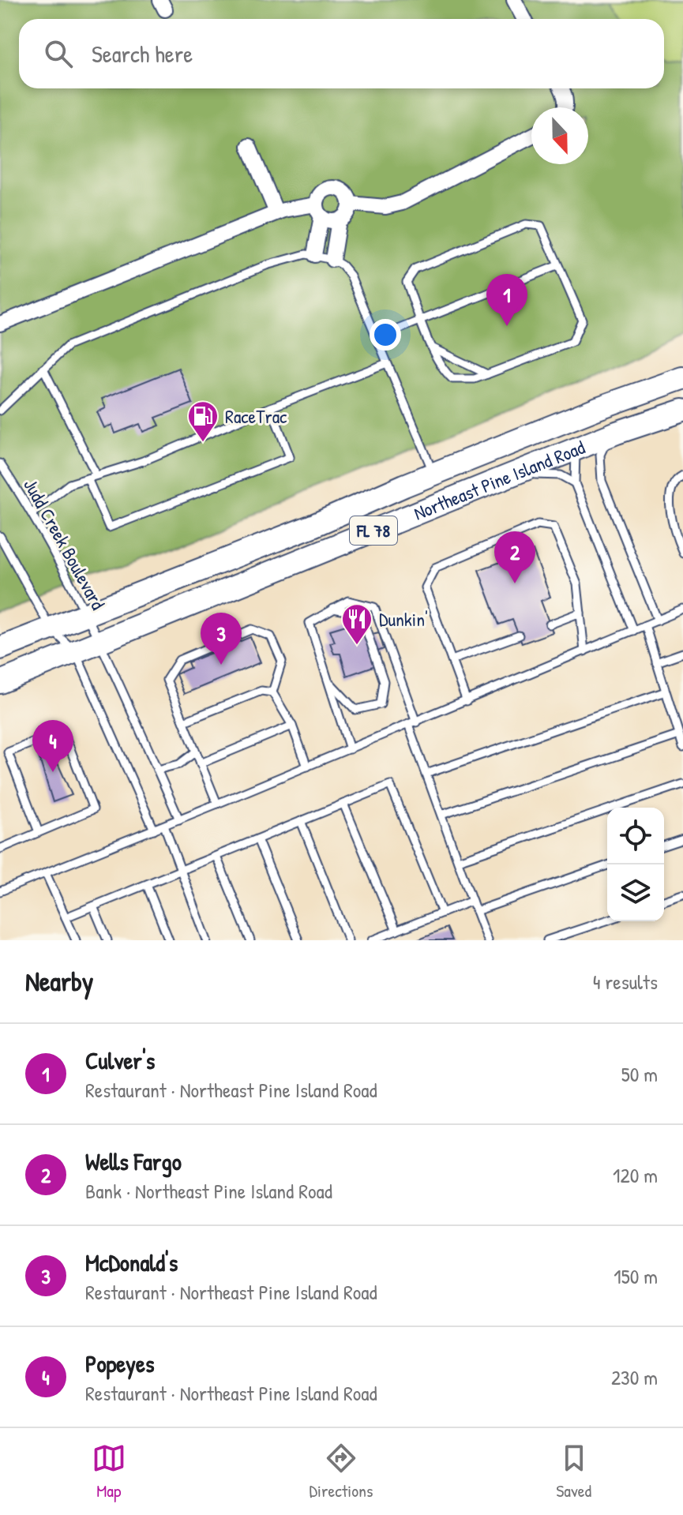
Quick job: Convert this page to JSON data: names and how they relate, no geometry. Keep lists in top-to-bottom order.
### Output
{
  "streets": {
    "main road": ["Northeast Pine Island Road", "FL 78"],
    "lane": ["Judd Creek Boulevard"]
  },
  "crossings": [
    ["Northeast Pine Island Road", "Judd Creek Boulevard"]
  ],
  "places": {
    "fuel station": ["RaceTrac"],
    "restaurant": ["Dunkin'"]
  },
  "north": "bottom",
  "page": {
    "search": "Search here",
    "pins": [
      "1",
      "2",
      "3",
      "4"
    ],
    "heading": ["Nearby", "4 results"],
    "list": [
      {
        "mark": "1",
        "name": "Culver's",
        "note": "Restaurant · Northeast Pine Island Road",
        "value": "50 m"
      },
      {
        "mark": "2",
        "name": "Wells Fargo",
        "note": "Bank · Northeast Pine Island Road",
        "value": "120 m"
      },
      {
        "mark": "3",
        "name": "McDonald's",
        "note": "Restaurant · Northeast Pine Island Road",
        "value": "150 m"
      },
      {
        "mark": "4",
        "name": "Popeyes",
        "note": "Restaurant · Northeast Pine Island Road",
        "value": "230 m"
      }
    ],
    "nav": ["Map", "Directions", "Saved"]
  }
}
